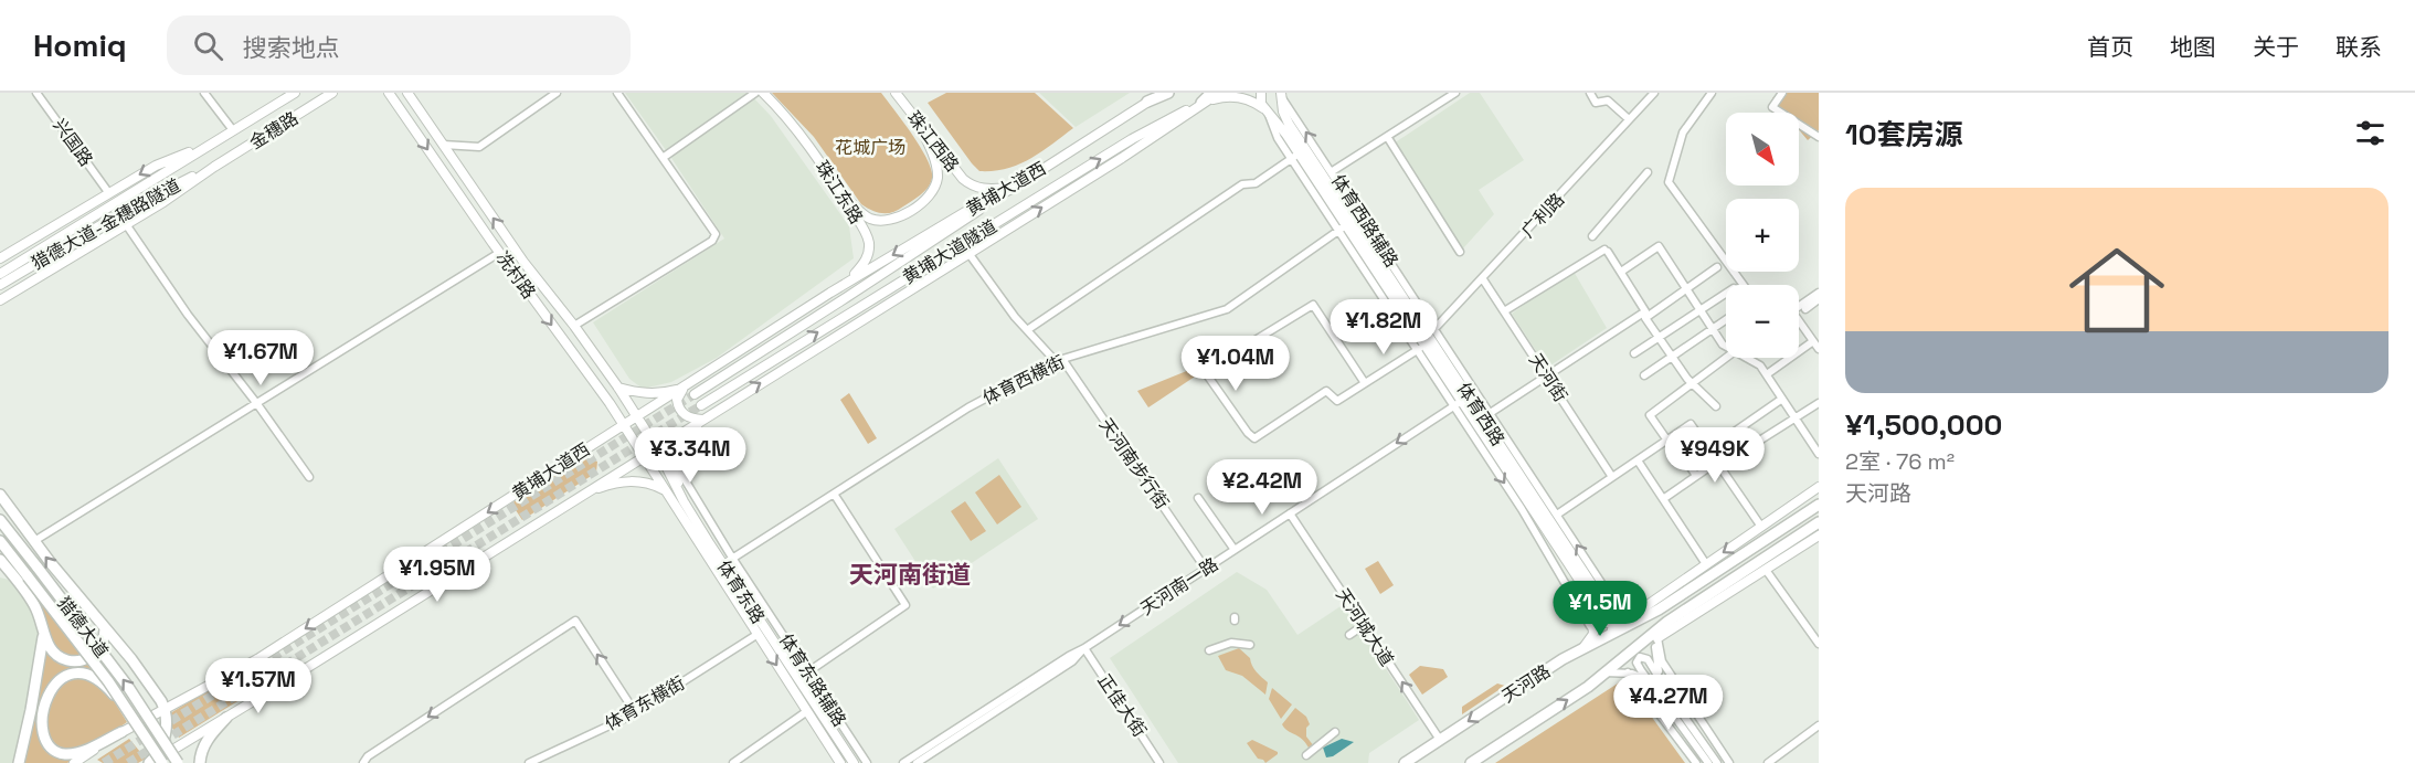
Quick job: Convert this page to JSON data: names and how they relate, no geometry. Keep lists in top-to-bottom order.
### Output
{
  "streets": {
    "highway": ["猎德大道", "天河路"],
    "main road": [
      "金穗路",
      "珠江西路",
      "黄埔大道西",
      "珠江东路",
      "猎德大道-金穗路隧道",
      "黄埔大道隧道",
      "冼村路",
      "体育西路",
      "体育东路"
    ],
    "street": [
      "兴国路",
      "广利路",
      "天河街",
      "体育西横街",
      "天河南步行街",
      "天河南一路",
      "天河城大道",
      "体育东路辅路",
      "体育东横街",
      "正佳大街"
    ]
  },
  "crossings": [
    ["金穗路", "猎德大道-金穗路隧道"],
    ["珠江西路", "黄埔大道西"],
    ["珠江西路", "黄埔大道隧道"],
    ["黄埔大道西", "珠江东路"],
    ["黄埔大道西", "黄埔大道隧道"],
    ["黄埔大道西", "冼村路"],
    ["黄埔大道西", "体育东路"],
    ["广利路", "天河街"],
    ["广利路", "体育西路"],
    ["冼村路", "体育东路"],
    ["体育西横街", "体育西路"],
    ["体育西横街", "体育东路"],
    ["体育西横街", "体育东路辅路"],
    ["体育西路", "天河南一路"],
    ["天河南一路", "天河城大道"],
    ["天河南一路", "正佳大街"],
    ["体育东路", "体育东横街"],
    ["天河城大道", "天河路"]
  ],
  "one_way": ["天河南一路", "天河城大道"],
  "districts": ["天河南街道"],
  "parks": ["花城广场"],
  "north": "bottom right",
  "page": {
    "header": "Homiq",
    "search": "搜索地点",
    "nav": [
      "首页",
      "地图",
      "关于",
      "联系"
    ],
    "heading": "10套房源",
    "map_buttons": ["+", "−"],
    "list": [
      {
        "name": "¥1,500,000",
        "note": "2室 · 76 m² · 天河路"
      }
    ],
    "price": [
      "¥1.82M",
      "¥1.67M",
      "¥1.04M",
      "¥3.34M",
      "¥949K",
      "¥2.42M",
      "¥1.95M",
      "¥1.5M",
      "¥1.57M",
      "¥4.27M"
    ]
  }
}
